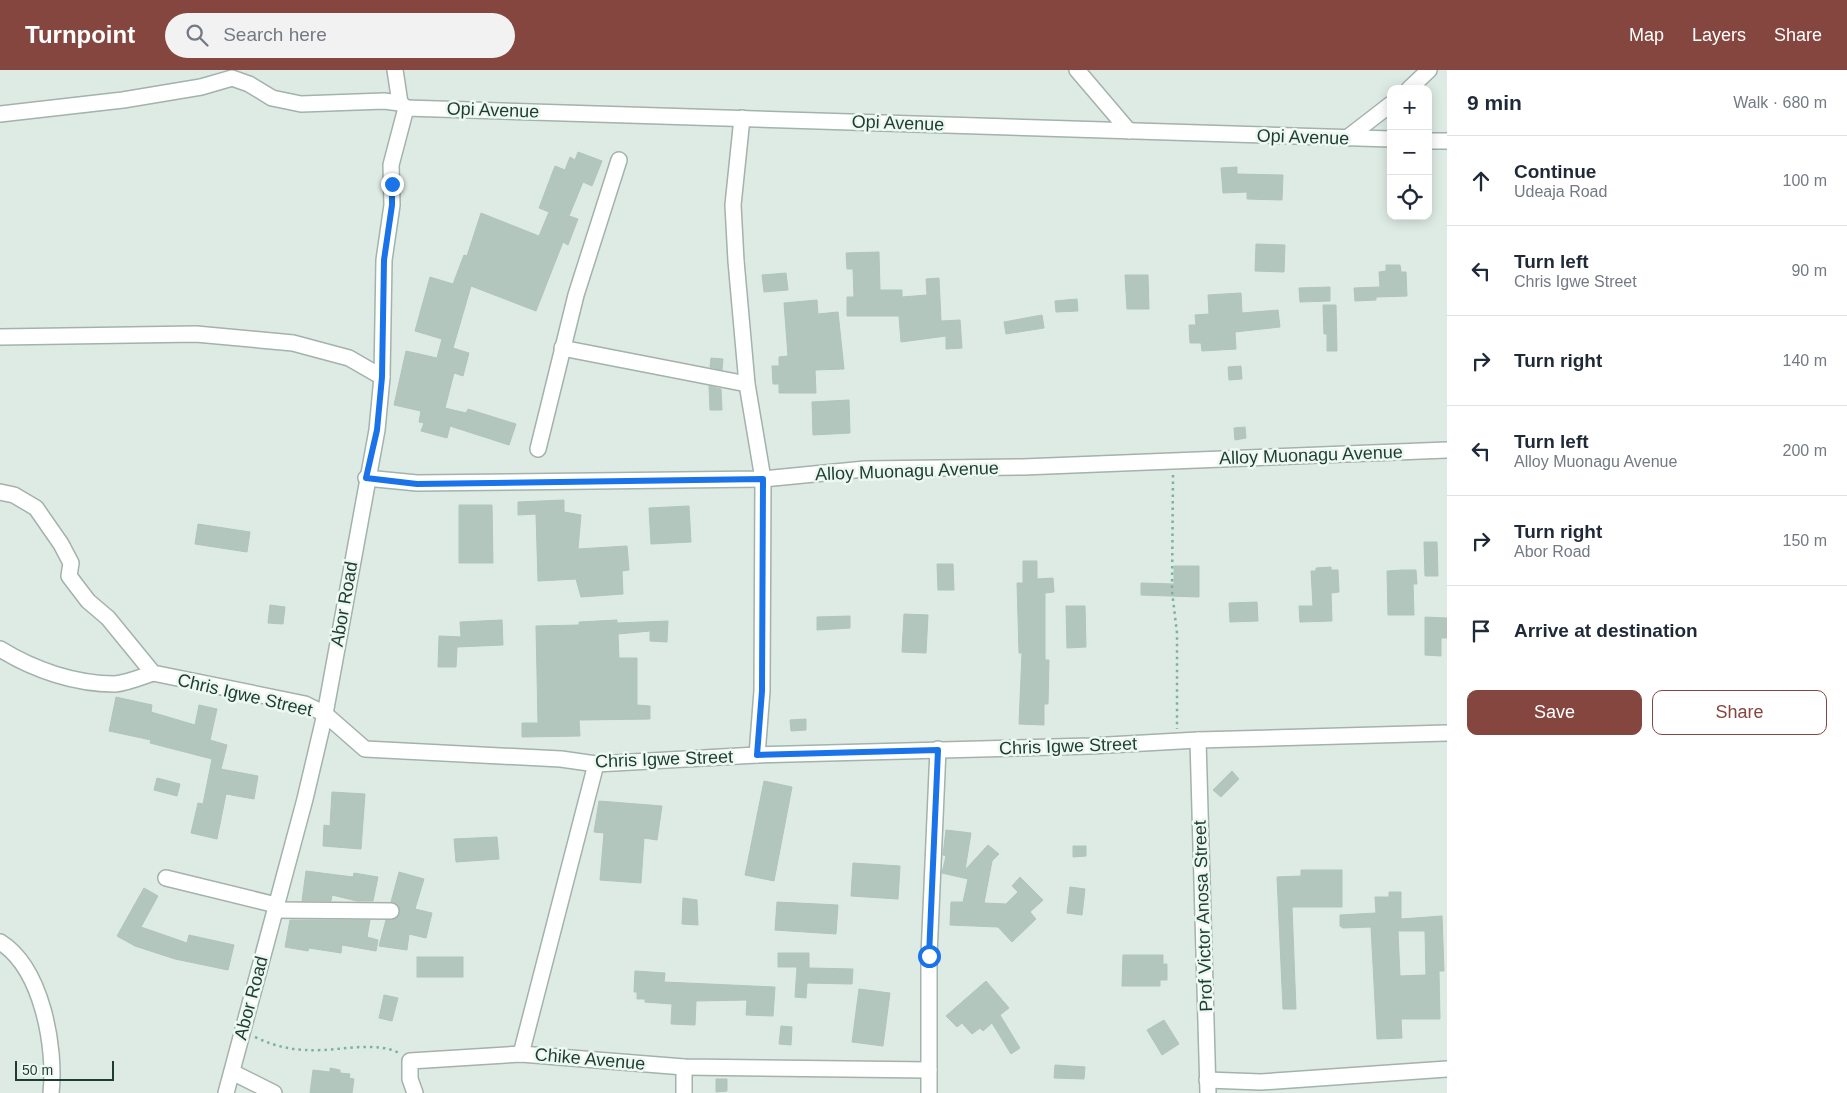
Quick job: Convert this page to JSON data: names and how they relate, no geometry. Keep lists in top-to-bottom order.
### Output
{
  "streets": {
    "street": [
      "Opi Avenue",
      "Alloy Muonagu Avenue",
      "Abor Road",
      "Chris Igwe Street",
      "Prof Victor Anosa Street",
      "Chike Avenue"
    ]
  },
  "crossings": [
    ["Opi Avenue", "Abor Road"],
    ["Alloy Muonagu Avenue", "Abor Road"],
    ["Abor Road", "Chris Igwe Street"],
    ["Chris Igwe Street", "Prof Victor Anosa Street"],
    ["Chris Igwe Street", "Chike Avenue"]
  ],
  "scale_bar": "50 m",
  "page": {
    "header": "Turnpoint",
    "search": "Search here",
    "nav": ["Map", "Layers", "Share"],
    "heading": ["9 min", "Walk · 680 m"],
    "map_buttons": ["+", "−"],
    "list": [
      ["Continue", "Udeaja Road", "100 m"],
      ["Turn left", "Chris Igwe Street", "90 m"],
      ["Turn right", "140 m"],
      ["Turn left", "Alloy Muonagu Avenue", "200 m"],
      ["Turn right", "Abor Road", "150 m"],
      "Arrive at destination"
    ],
    "buttons": ["Save", "Share"],
    "scale": "50 m"
  }
}
